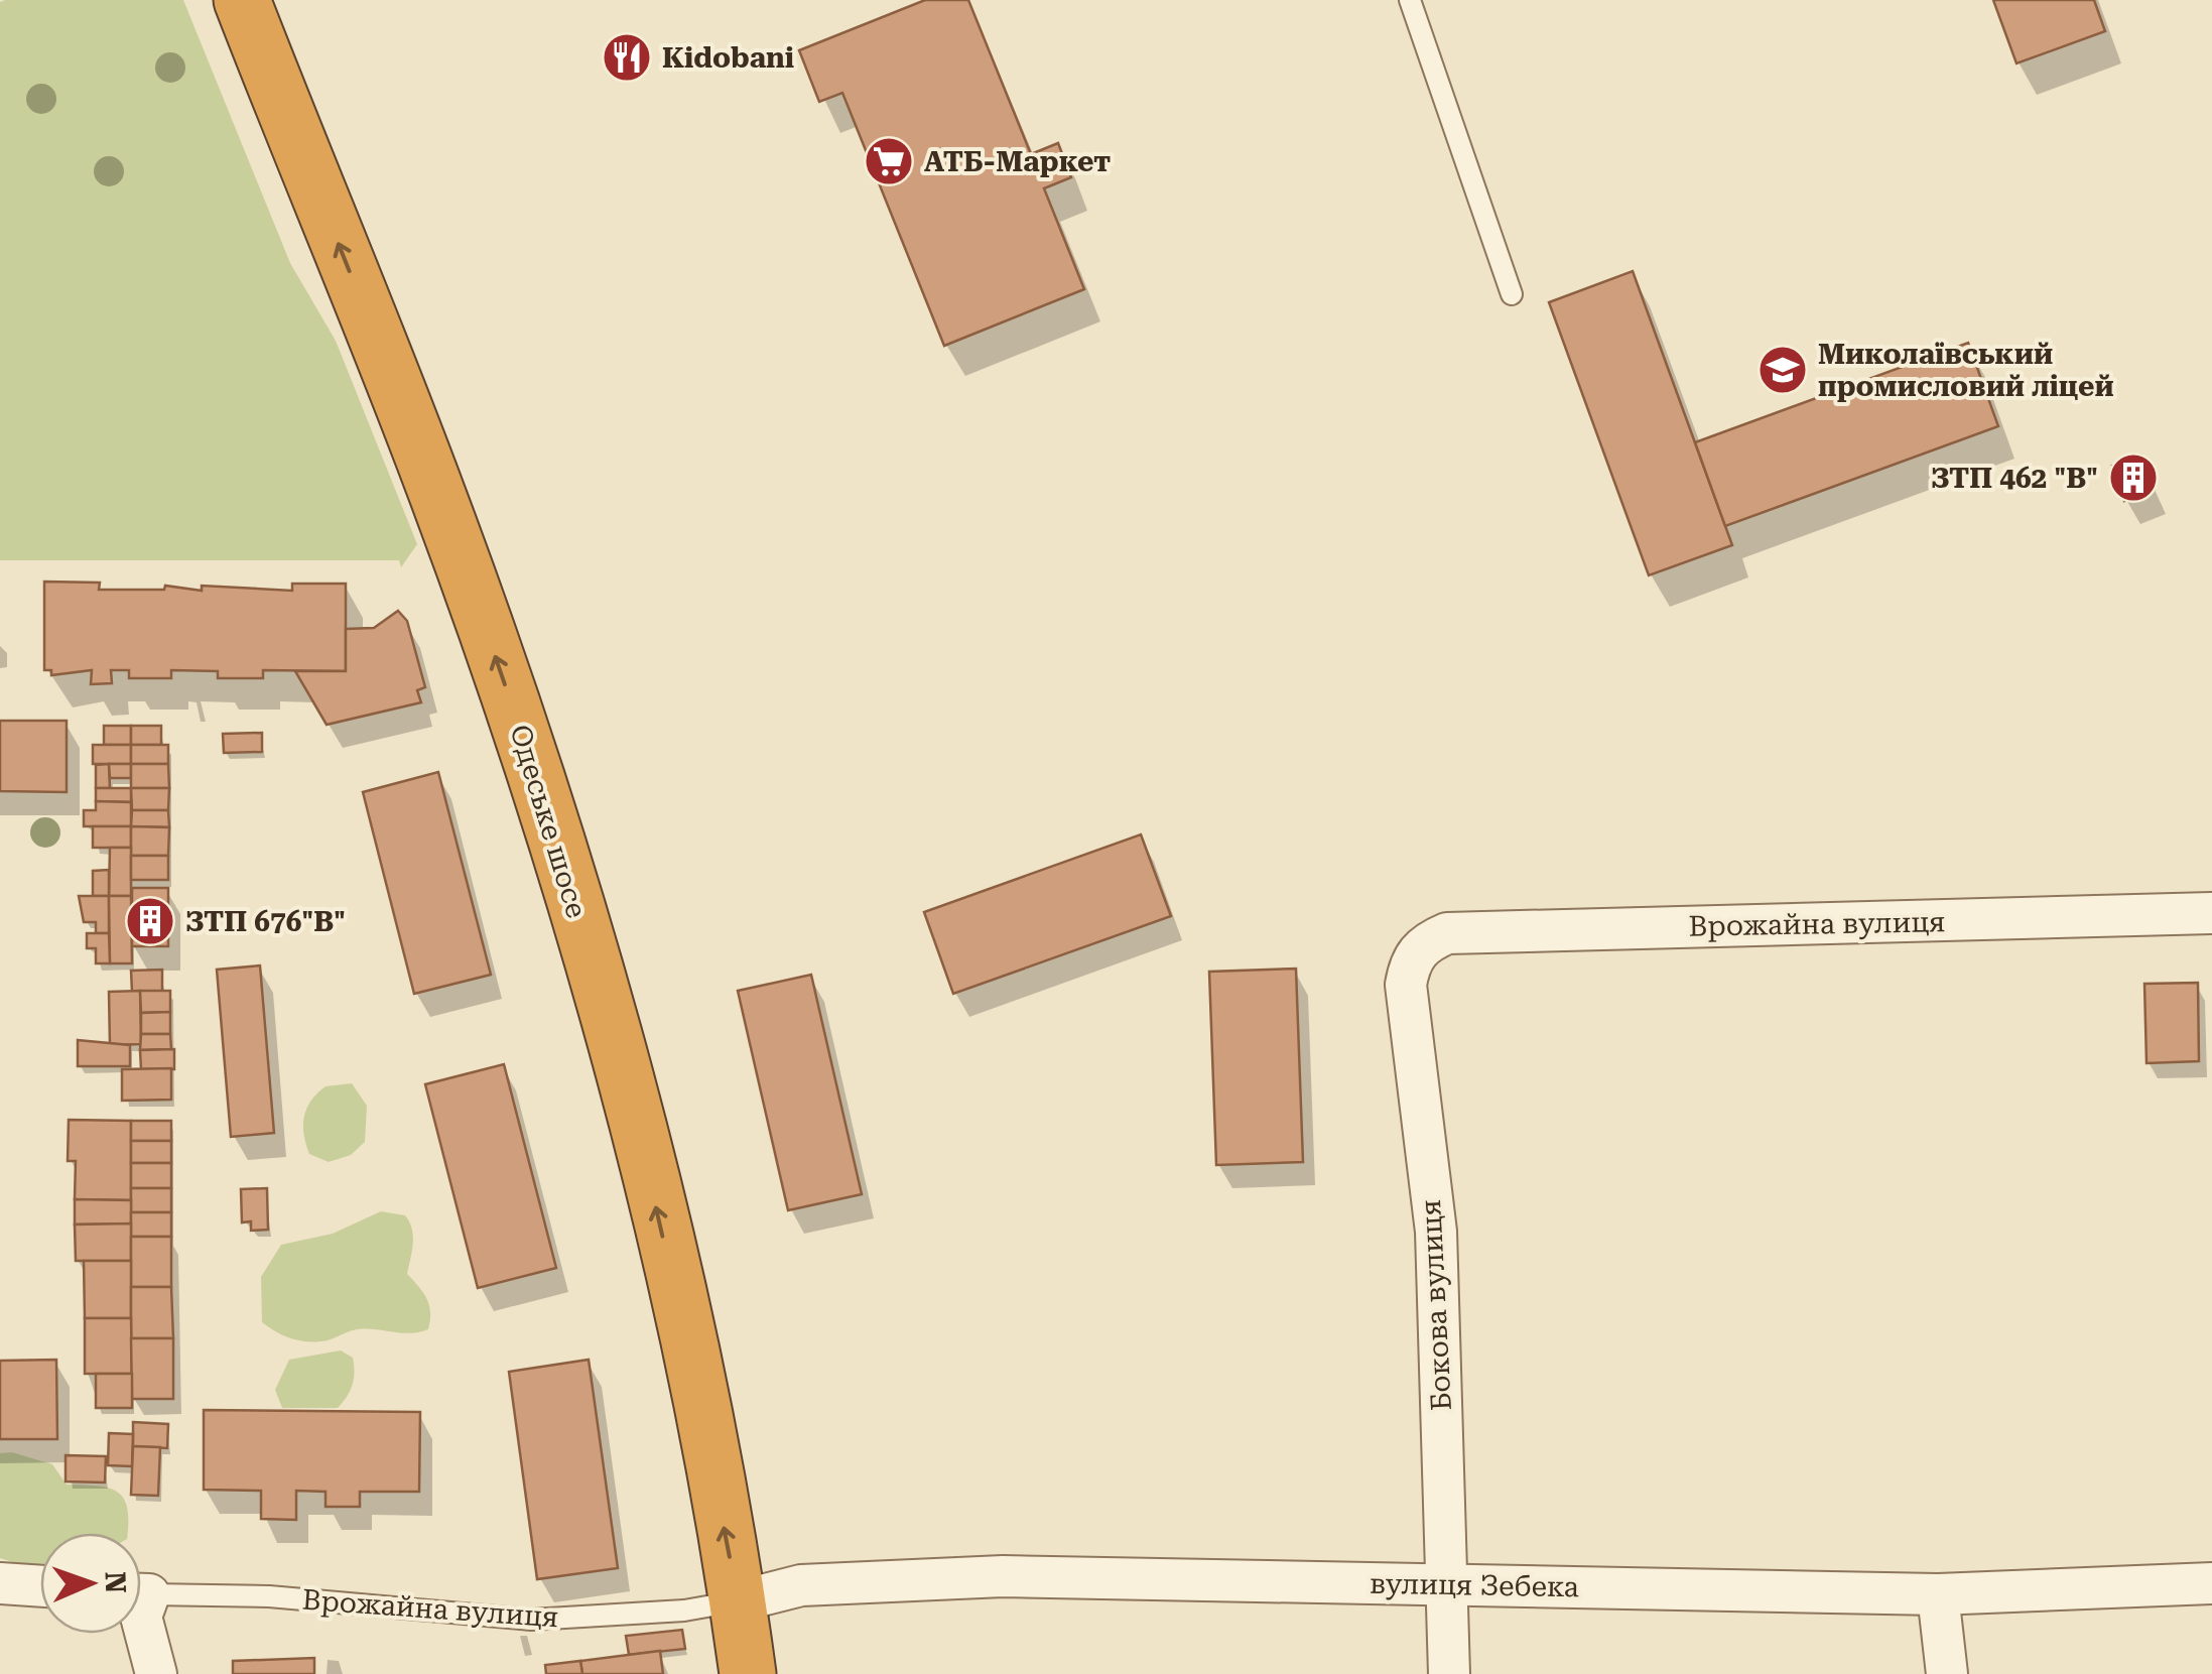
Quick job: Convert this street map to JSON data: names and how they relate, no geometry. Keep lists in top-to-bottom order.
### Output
{
  "streets": {
    "highway": ["Одеське шосе"],
    "street": ["Врожайна вулиця", "Бокова вулиця", "вулиця Зебека"]
  },
  "crossings": [
    ["Одеське шосе", "Врожайна вулиця"],
    ["Одеське шосе", "вулиця Зебека"],
    ["Врожайна вулиця", "Бокова вулиця"],
    ["Врожайна вулиця", "вулиця Зебека"],
    ["Бокова вулиця", "вулиця Зебека"]
  ],
  "one_way": ["Одеське шосе"],
  "places": {
    "restaurant": ["Kidobani"],
    "supermarket": ["АТБ-Маркет"],
    "school or university": ["Миколаївський промисловий ліцей"],
    "building": ["ЗТП 462 \"В\"", "ЗТП 676\"В\""]
  },
  "north": "right"
}
